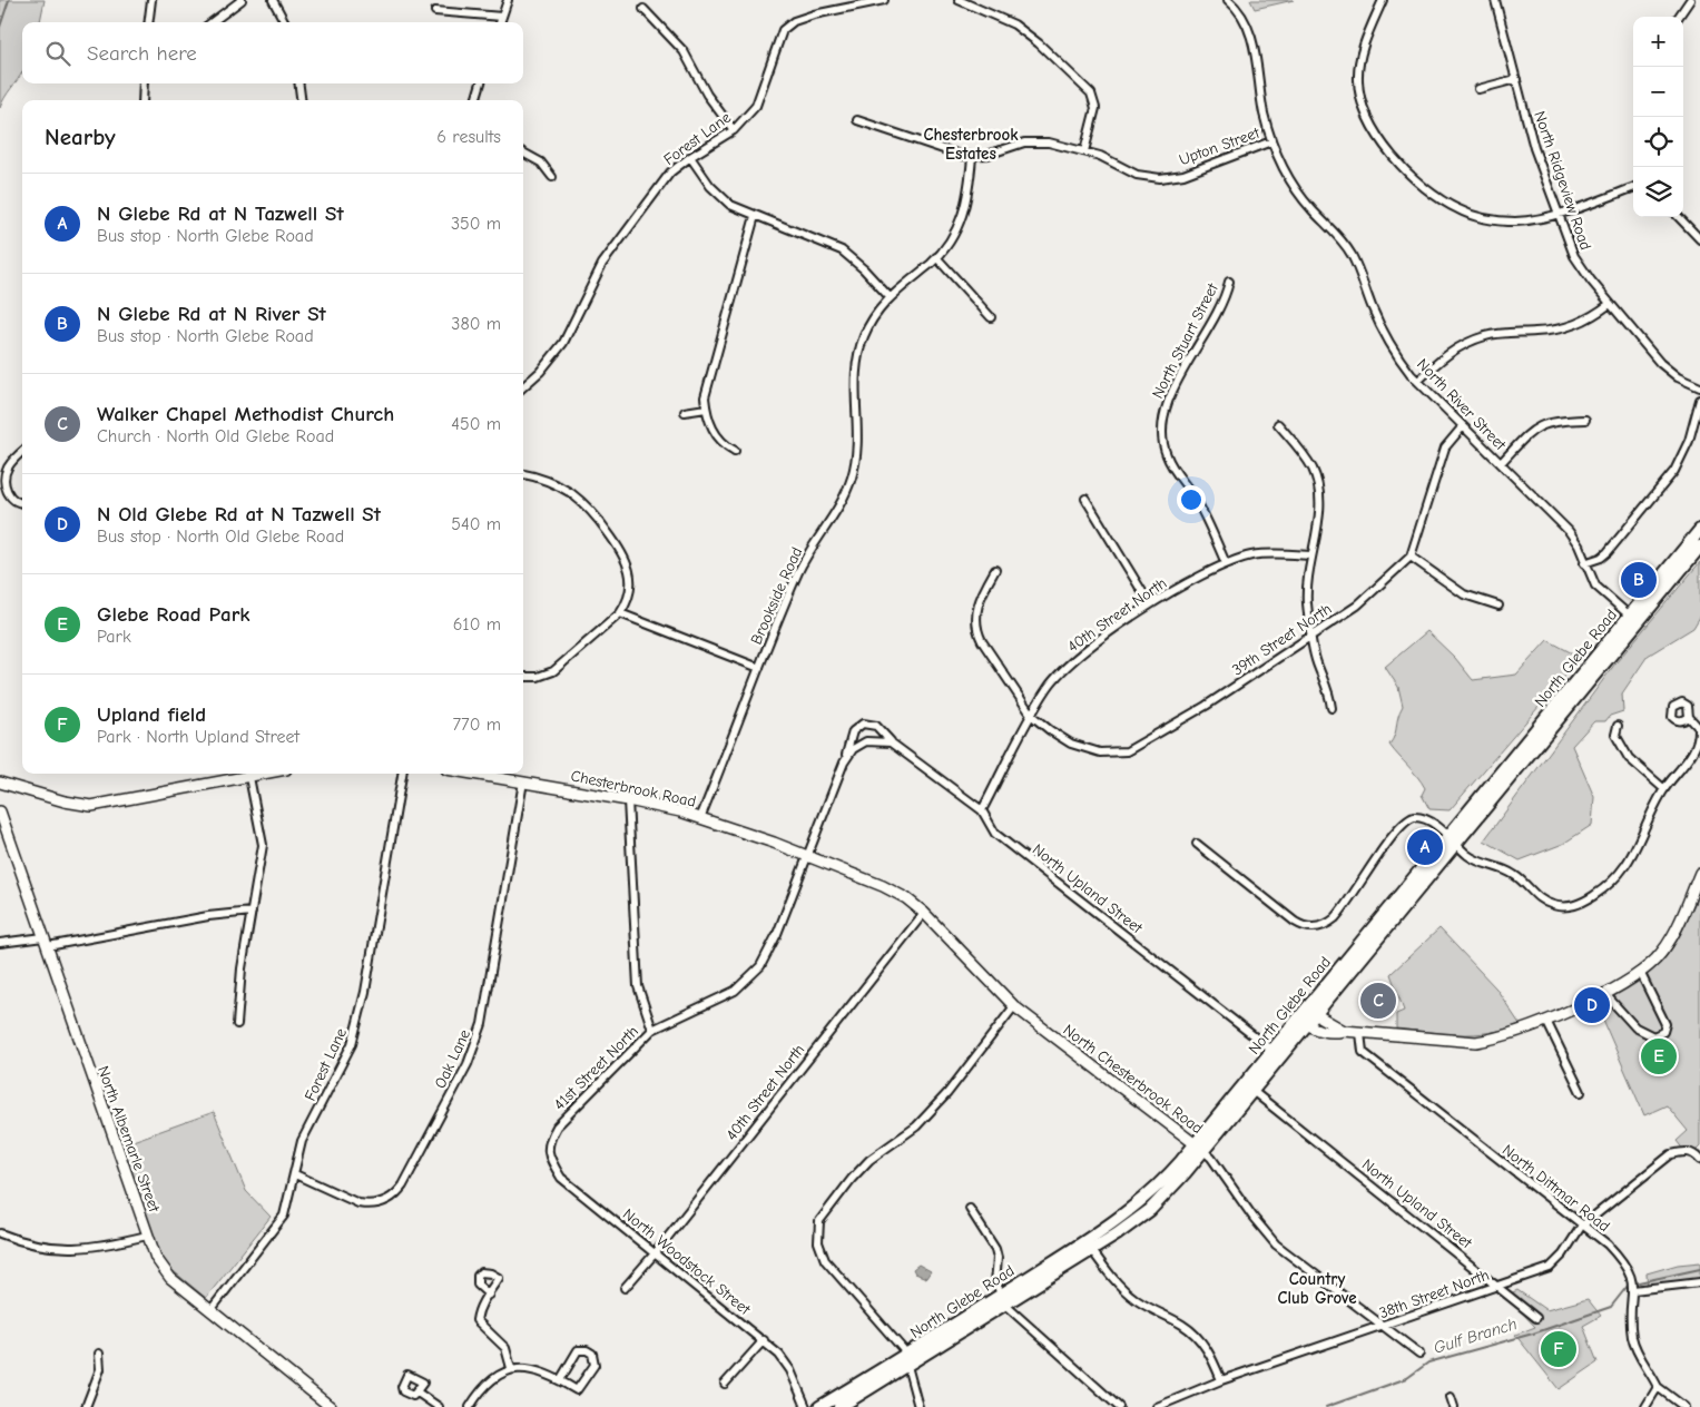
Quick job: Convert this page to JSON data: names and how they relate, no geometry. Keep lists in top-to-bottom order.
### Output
{
  "streets": {
    "main road": ["North Glebe Road"],
    "street": [
      "Forest Lane",
      "Upton Street",
      "North Ridgeview Road",
      "North Stuart Street",
      "North River Street",
      "Brookside Road",
      "40th Street North",
      "39th Street North",
      "Chesterbrook Road",
      "North Upland Street",
      "Oak Lane",
      "41st Street North",
      "North Chesterbrook Road",
      "North Albemarle Street",
      "North Dittmar Road",
      "North Woodstock Street",
      "38th Street North"
    ]
  },
  "crossings": [
    ["Forest Lane", "Oak Lane"],
    ["Forest Lane", "North Albemarle Street"],
    ["Upton Street", "North River Street"],
    ["Upton Street", "Brookside Road"],
    ["North Stuart Street", "40th Street North"],
    ["North River Street", "39th Street North"],
    ["North River Street", "North Glebe Road"],
    ["Brookside Road", "Chesterbrook Road"],
    ["40th Street North", "39th Street North"],
    ["40th Street North", "North Upland Street"],
    ["40th Street North", "North Chesterbrook Road"],
    ["40th Street North", "North Woodstock Street"],
    ["North Glebe Road", "North Upland Street"],
    ["North Glebe Road", "North Chesterbrook Road"],
    ["Chesterbrook Road", "Oak Lane"],
    ["Chesterbrook Road", "41st Street North"],
    ["Chesterbrook Road", "North Chesterbrook Road"],
    ["North Upland Street", "41st Street North"],
    ["North Upland Street", "38th Street North"],
    ["41st Street North", "North Chesterbrook Road"],
    ["41st Street North", "North Woodstock Street"],
    ["North Chesterbrook Road", "38th Street North"],
    ["North Dittmar Road", "38th Street North"]
  ],
  "districts": ["Chesterbrook Estates", "Country Club Grove"],
  "water": ["Gulf Branch"],
  "page": {
    "map_buttons": ["+", "−"],
    "search": "Search here",
    "heading": ["Nearby", "6 results"],
    "list": [
      {
        "mark": "A",
        "name": "N Glebe Rd at N Tazwell St",
        "note": "Bus stop · North Glebe Road",
        "value": "350 m"
      },
      {
        "mark": "B",
        "name": "N Glebe Rd at N River St",
        "note": "Bus stop · North Glebe Road",
        "value": "380 m"
      },
      {
        "mark": "C",
        "name": "Walker Chapel Methodist Church",
        "note": "Church · North Old Glebe Road",
        "value": "450 m"
      },
      {
        "mark": "D",
        "name": "N Old Glebe Rd at N Tazwell St",
        "note": "Bus stop · North Old Glebe Road",
        "value": "540 m"
      },
      {
        "mark": "E",
        "name": "Glebe Road Park",
        "note": "Park",
        "value": "610 m"
      },
      {
        "mark": "F",
        "name": "Upland field",
        "note": "Park · North Upland Street",
        "value": "770 m"
      }
    ],
    "pins": [
      "B",
      "A",
      "C",
      "D",
      "E",
      "F"
    ]
  }
}
